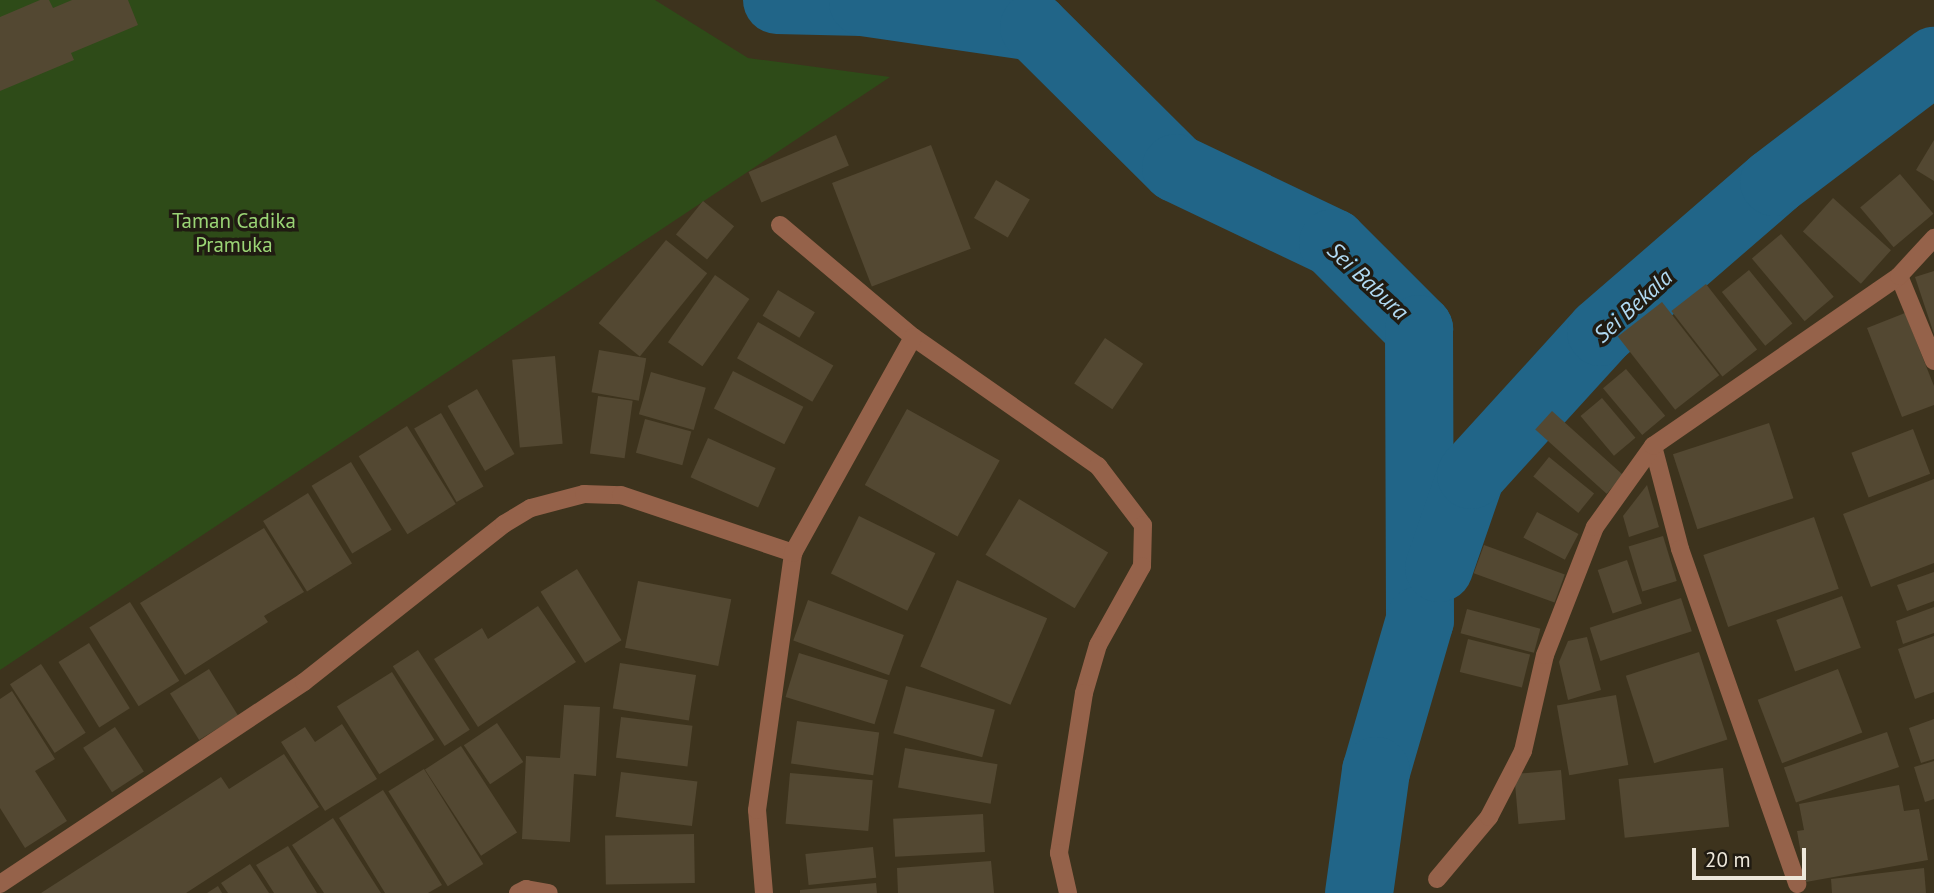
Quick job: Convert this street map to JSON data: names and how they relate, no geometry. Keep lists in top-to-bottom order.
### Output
{
  "water": ["Sei Babura", "Sei Bekala"],
  "parks": ["Taman Cadika Pramuka"],
  "scale_bar": "20 m"
}
